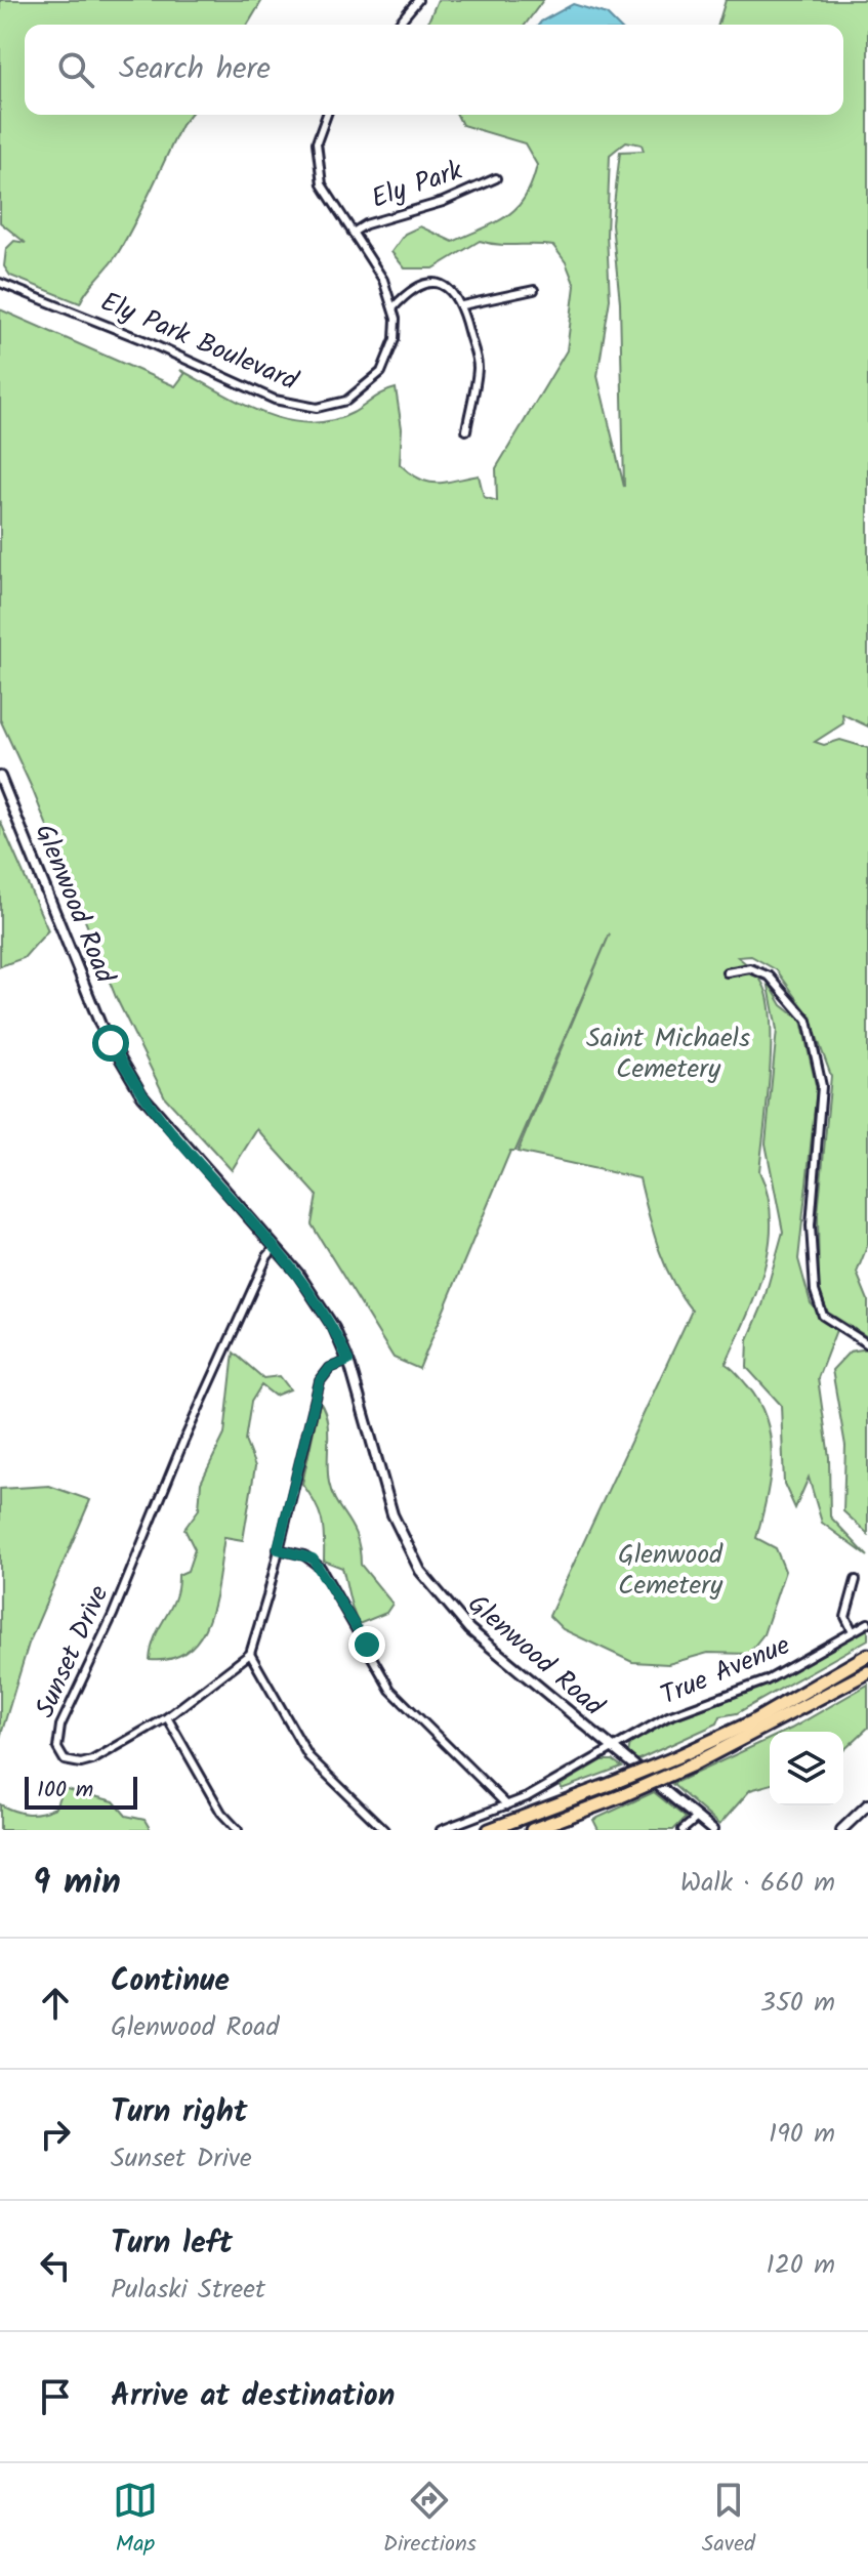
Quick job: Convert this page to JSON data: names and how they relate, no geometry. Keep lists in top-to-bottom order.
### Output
{
  "streets": {
    "street": [
      "Ely Park",
      "Ely Park Boulevard",
      "Glenwood Road",
      "Sunset Drive",
      "True Avenue"
    ]
  },
  "crossings": [
    ["Ely Park", "Ely Park Boulevard"],
    ["Glenwood Road", "Sunset Drive"],
    ["Glenwood Road", "True Avenue"]
  ],
  "parks": ["Saint Michaels Cemetery", "Glenwood Cemetery"],
  "scale_bar": "100 m",
  "page": {
    "search": "Search here",
    "scale": "100 m",
    "heading": ["9 min", "Walk · 660 m"],
    "list": [
      ["Continue", "Glenwood Road", "350 m"],
      ["Turn right", "Sunset Drive", "190 m"],
      ["Turn left", "Pulaski Street", "120 m"],
      "Arrive at destination"
    ],
    "nav": ["Map", "Directions", "Saved"]
  }
}
